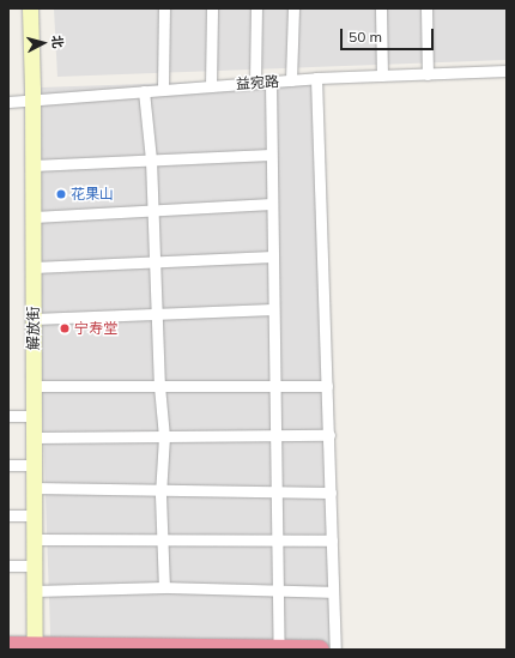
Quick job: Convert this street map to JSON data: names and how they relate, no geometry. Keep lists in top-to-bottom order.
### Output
{
  "streets": {
    "main road": ["解放街"],
    "street": ["益宛路"]
  },
  "crossings": [
    ["益宛路", "解放街"]
  ],
  "places": ["花果山", "宁寿堂"],
  "scale_bar": "50 m",
  "north": "right"
}
